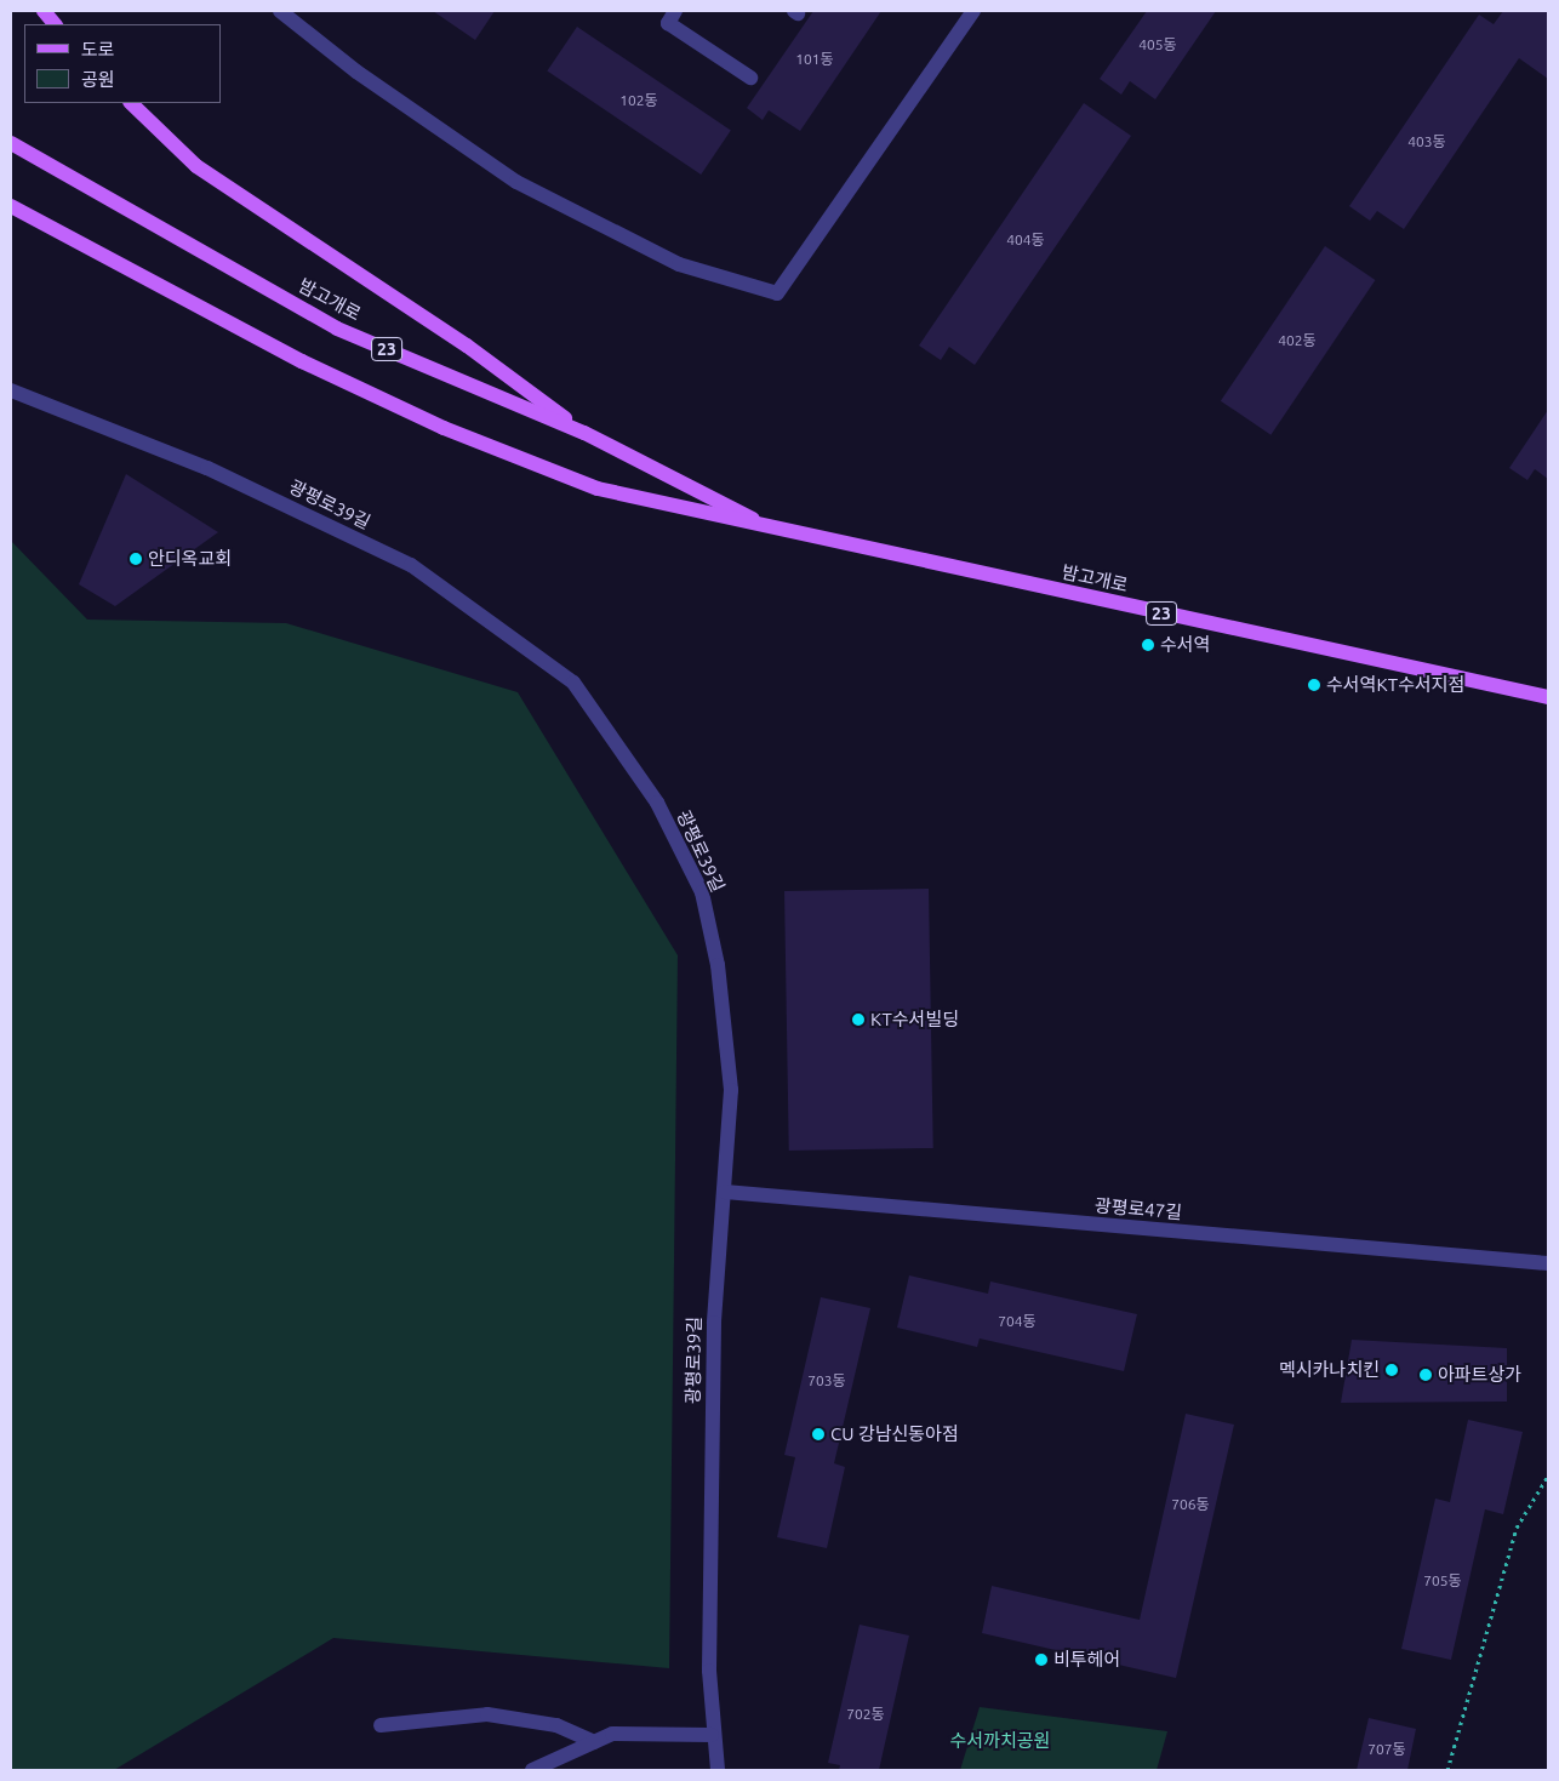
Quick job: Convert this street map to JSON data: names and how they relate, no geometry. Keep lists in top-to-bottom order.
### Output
{
  "streets": {
    "main road": ["밤고개로", "23"],
    "street": ["광평로39길", "광평로47길"]
  },
  "crossings": [
    ["광평로39길", "광평로47길"]
  ],
  "parks": ["수서까치공원"],
  "places": [
    "안디옥교회",
    "수서역",
    "수서역KT수서지점",
    "KT수서빌딩",
    "멕시카나치킨",
    "아파트상가",
    "CU 강남신동아점",
    "비투헤어"
  ],
  "house_numbers": [
    "405동",
    "101동",
    "102동",
    "403동",
    "404동",
    "402동",
    "704동",
    "703동",
    "706동",
    "705동",
    "702동",
    "707동"
  ],
  "legend": ["도로", "공원"]
}
